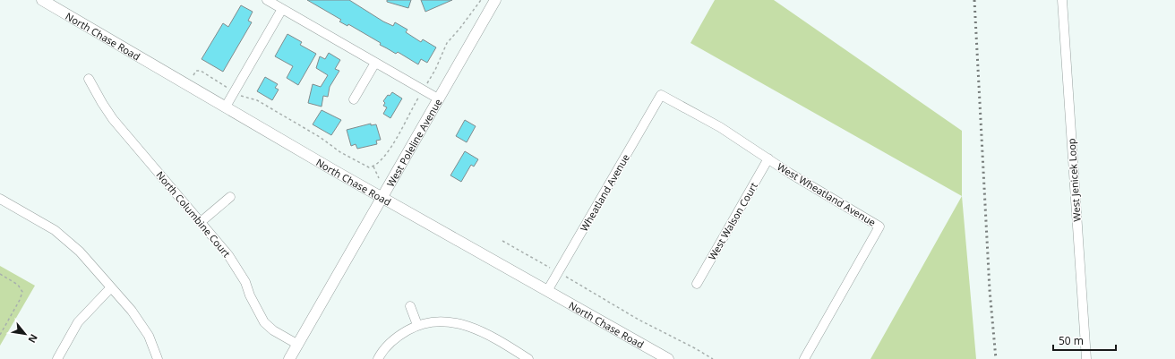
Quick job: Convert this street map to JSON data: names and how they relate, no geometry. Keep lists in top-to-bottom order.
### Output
{
  "streets": {
    "street": [
      "North Chase Road",
      "West Poleline Avenue",
      "West Jenicek Loop",
      "Wheatland Avenue",
      "West Wheatland Avenue",
      "North Columbine Court",
      "West Walson Court"
    ]
  },
  "crossings": [
    ["North Chase Road", "West Poleline Avenue"],
    ["North Chase Road", "Wheatland Avenue"],
    ["West Poleline Avenue", "North Columbine Court"],
    ["Wheatland Avenue", "West Wheatland Avenue"],
    ["West Wheatland Avenue", "West Walson Court"]
  ],
  "scale_bar": "50 m",
  "north": "bottom right"
}
